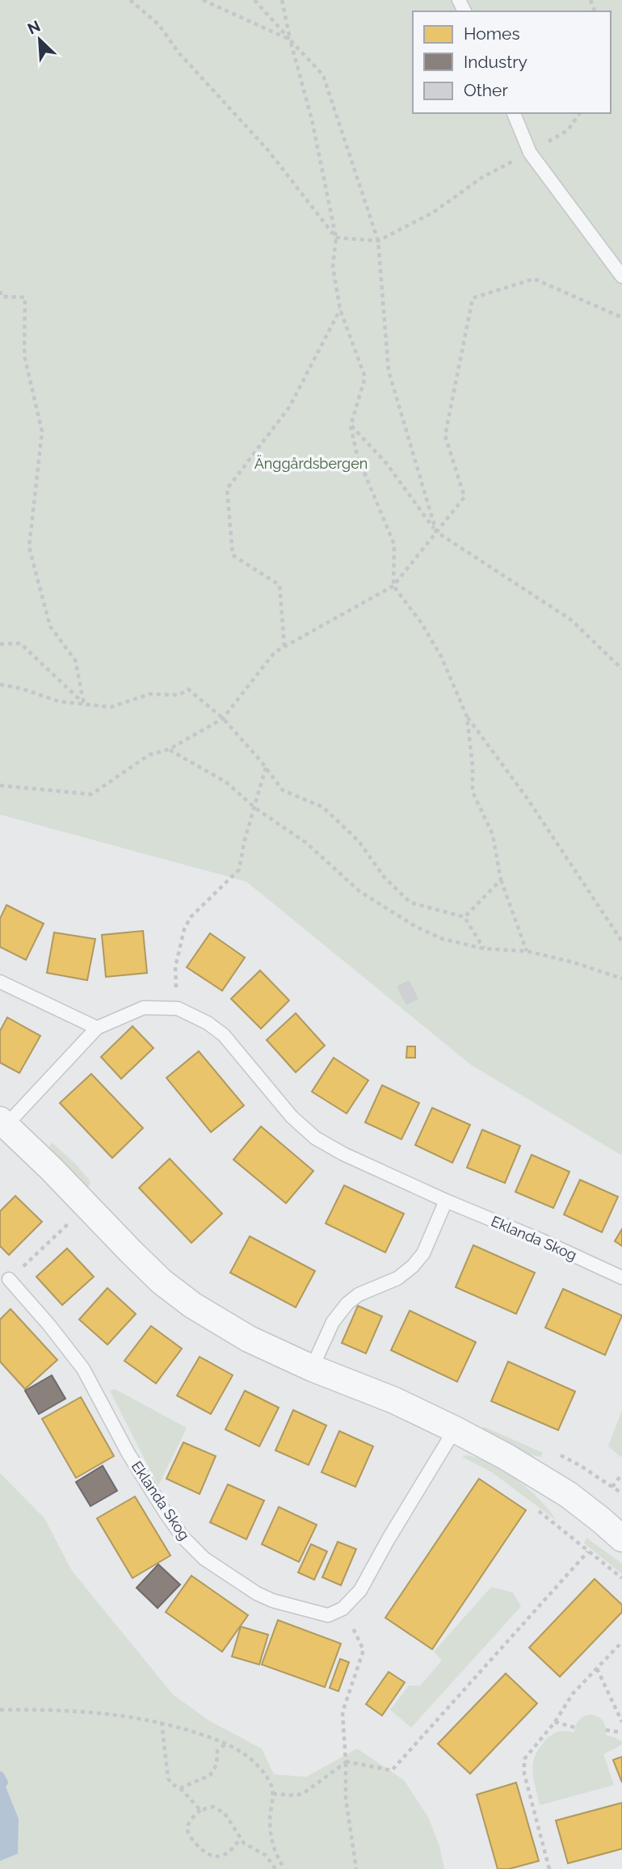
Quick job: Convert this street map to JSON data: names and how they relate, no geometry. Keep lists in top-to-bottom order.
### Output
{
  "streets": {
    "street": ["Eklanda Skog"]
  },
  "parks": ["Änggårdsbergen"],
  "legend": ["Homes", "Industry", "Other"],
  "north": "top left"
}
